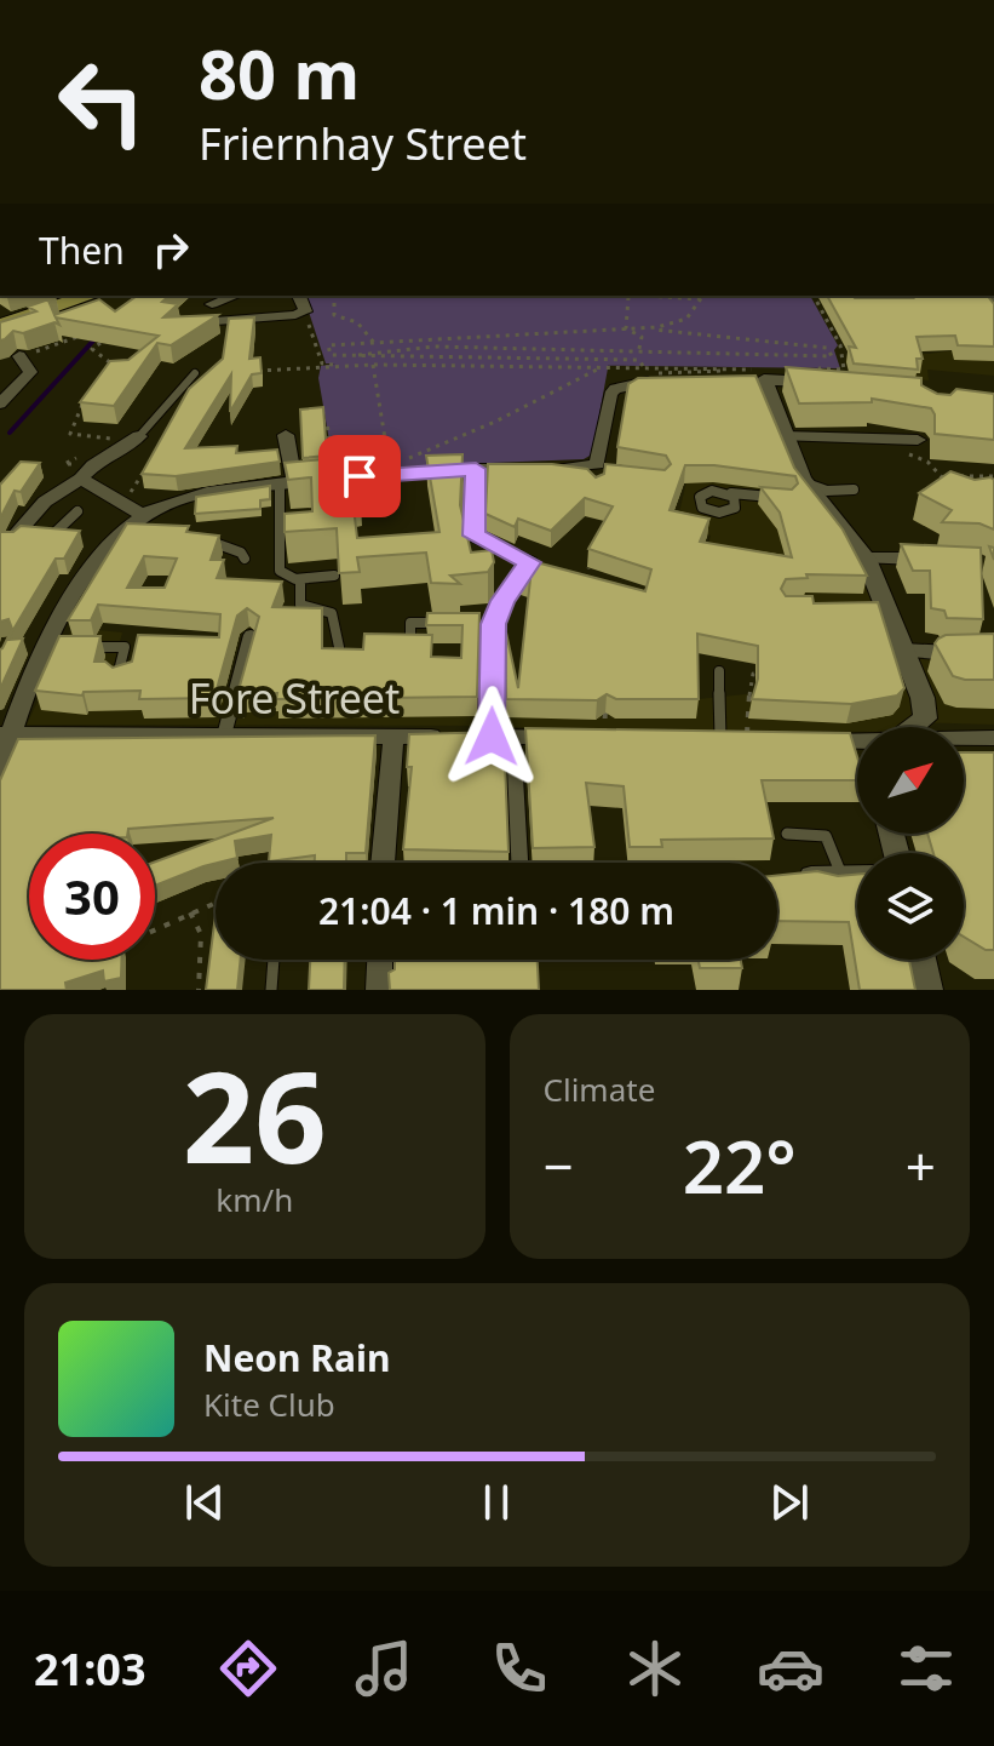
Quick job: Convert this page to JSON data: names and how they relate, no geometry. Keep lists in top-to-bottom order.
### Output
{
  "streets": {
    "street": ["Fore Street"]
  },
  "north": "top right",
  "page": {
    "turn": ["80 m", "Friernhay Street"],
    "then": "Then",
    "limit": "30",
    "trip": "21:04 · 1 min · 180 m",
    "tile": [
      ["26", "km/h"],
      "Climate"
    ],
    "heat": ["−", "22°", "+"],
    "song": ["Neon Rain", "Kite Club"],
    "tabs": "21:03"
  }
}
